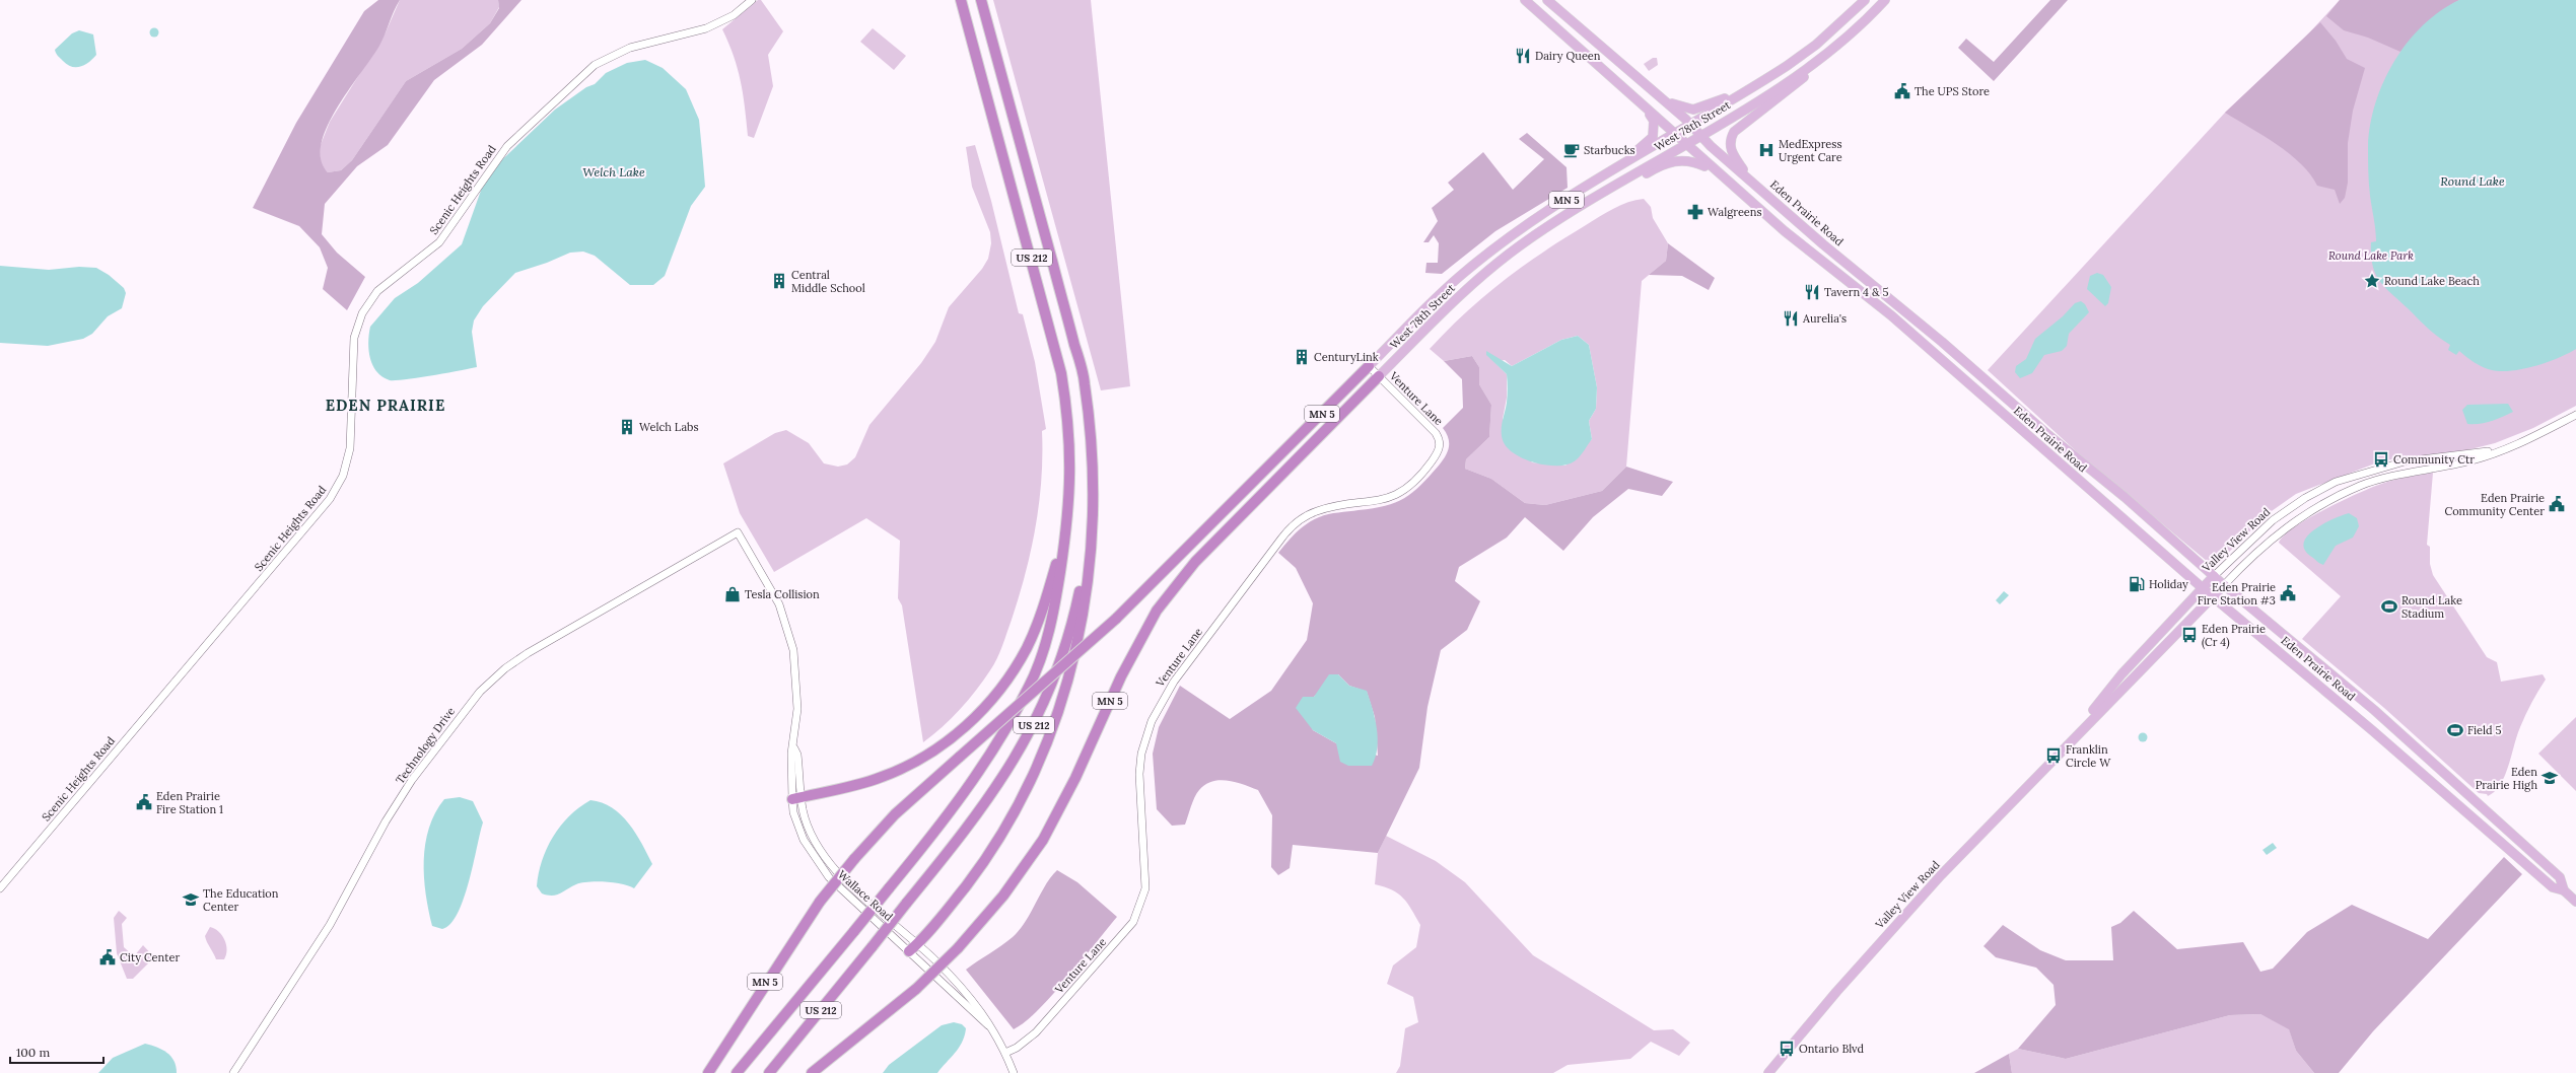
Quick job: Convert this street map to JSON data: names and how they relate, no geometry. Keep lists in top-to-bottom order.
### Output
{
  "streets": {
    "highway": ["MN 5", "US 212"],
    "main road": ["West 78th Street", "Eden Prairie Road", "Valley View Road"],
    "street": [
      "Scenic Heights Road",
      "Venture Lane",
      "Technology Drive",
      "Wallace Road"
    ]
  },
  "crossings": [
    ["West 78th Street", "MN 5"],
    ["West 78th Street", "Eden Prairie Road"],
    ["West 78th Street", "Venture Lane"],
    ["MN 5", "Venture Lane"],
    ["Eden Prairie Road", "Valley View Road"],
    ["Venture Lane", "Wallace Road"],
    ["Technology Drive", "Wallace Road"]
  ],
  "districts": ["EDEN PRAIRIE"],
  "water": ["Welch Lake", "Round Lake"],
  "parks": ["Round Lake Park"],
  "places": {
    "restaurant": ["Dairy Queen", "Tavern 4 & 5", "Aurelia's"],
    "public building": [
      "The UPS Store",
      "Eden Prairie Community Center",
      "Eden Prairie Fire Station #3",
      "Eden Prairie Fire Station 1",
      "City Center"
    ],
    "cafe": ["Starbucks"],
    "hospital": ["MedExpress Urgent Care"],
    "pharmacy": ["Walgreens"],
    "building": ["Central Middle School", "CenturyLink", "Welch Labs"],
    "place": ["Round Lake Beach"],
    "bus stop": [
      "Community Ctr",
      "Eden Prairie (Cr 4)",
      "Franklin Circle W",
      "Ontario Blvd"
    ],
    "fuel station": ["Holiday"],
    "shop": ["Tesla Collision"],
    "sports": ["Round Lake Stadium", "Field 5"],
    "school or university": ["Eden Prairie High", "The Education Center"]
  },
  "scale_bar": "100 m"
}
